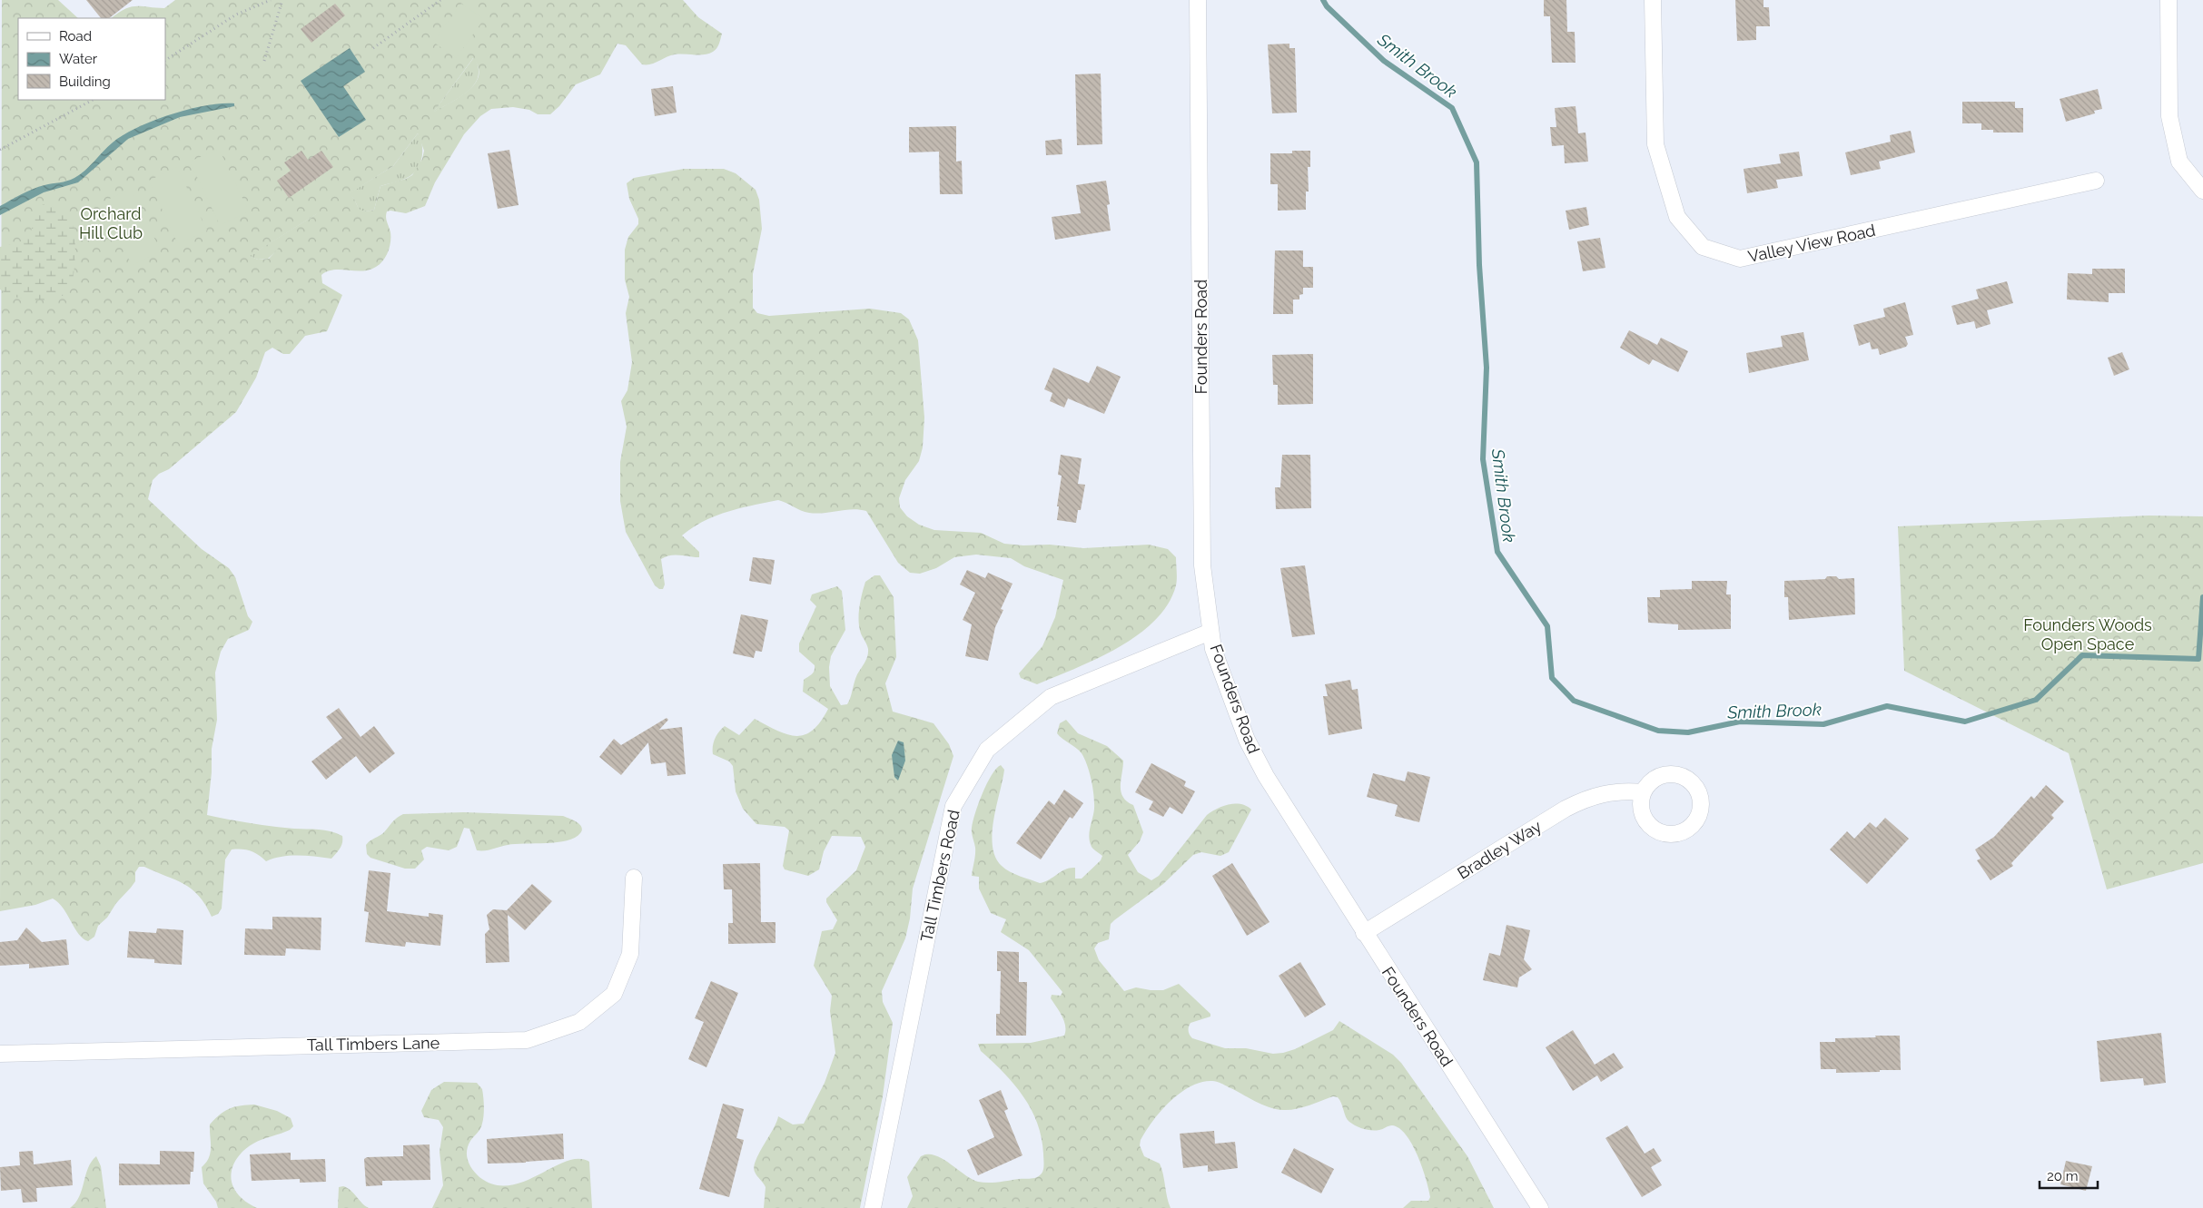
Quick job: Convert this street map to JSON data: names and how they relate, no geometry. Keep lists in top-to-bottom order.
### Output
{
  "streets": {
    "street": [
      "Valley View Road",
      "Founders Road",
      "Bradley Way",
      "Tall Timbers Road",
      "Tall Timbers Lane"
    ]
  },
  "crossings": [
    ["Founders Road", "Bradley Way"],
    ["Founders Road", "Tall Timbers Road"]
  ],
  "water": ["Smith Brook"],
  "parks": ["Orchard Hill Club", "Founders Woods Open Space"],
  "legend": ["Road", "Water", "Building"],
  "scale_bar": "20 m"
}
